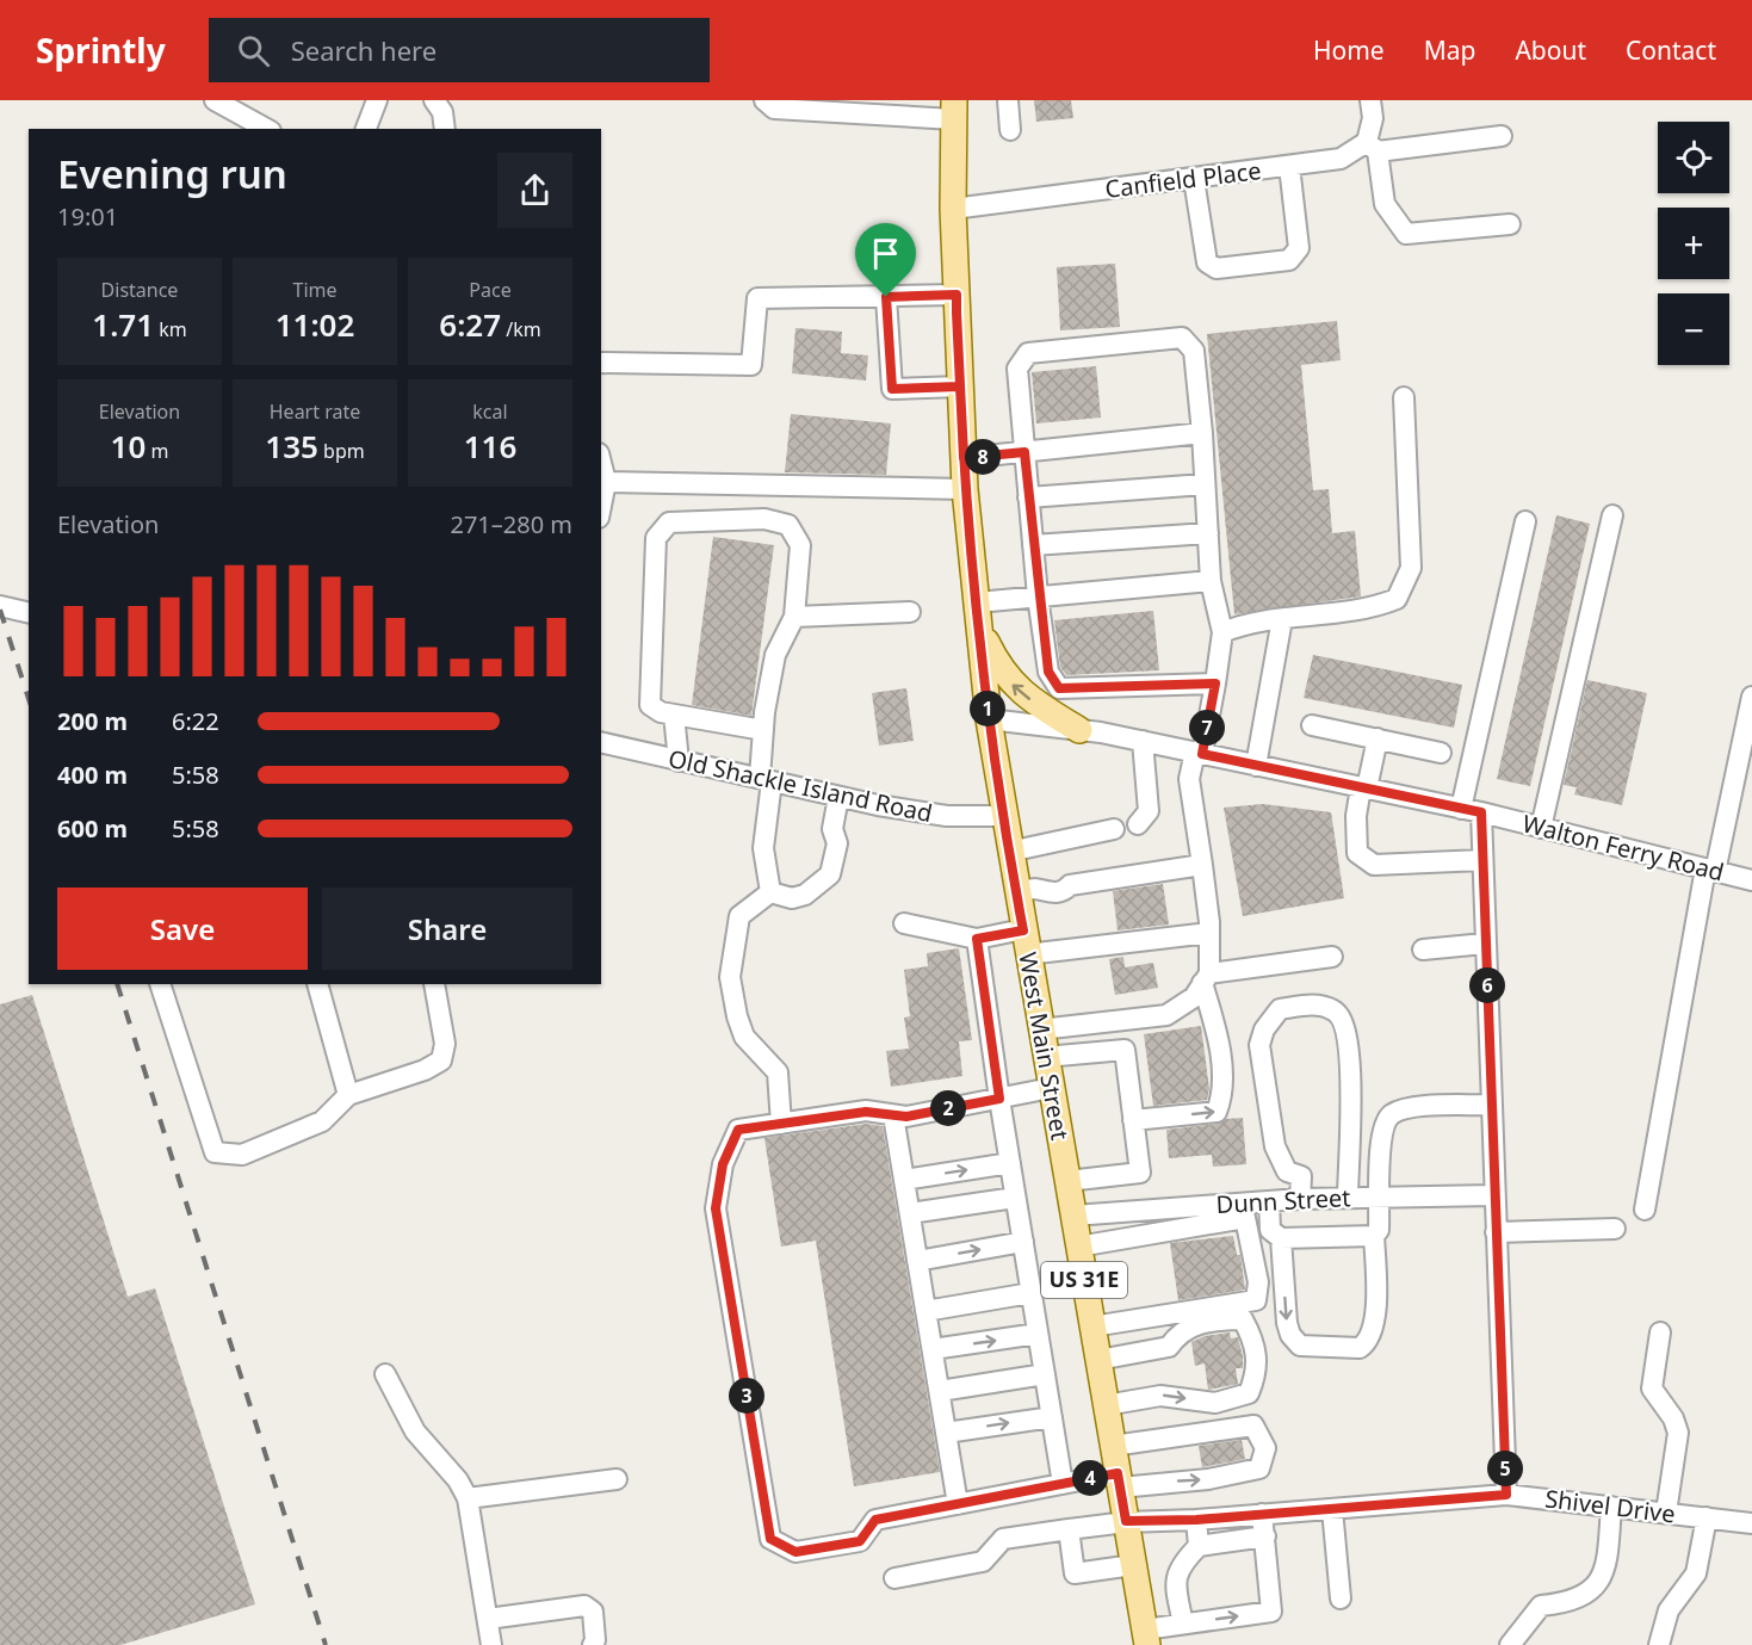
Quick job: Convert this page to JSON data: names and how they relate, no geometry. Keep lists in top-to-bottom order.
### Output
{
  "streets": {
    "main road": ["West Main Street", "US 31E"],
    "street": [
      "Canfield Place",
      "Old Shackle Island Road",
      "Walton Ferry Road",
      "Dunn Street",
      "Shivel Drive"
    ]
  },
  "crossings": [
    ["Canfield Place", "West Main Street"],
    ["Old Shackle Island Road", "West Main Street"],
    ["Walton Ferry Road", "West Main Street"],
    ["West Main Street", "Dunn Street"],
    ["West Main Street", "Shivel Drive"]
  ],
  "page": {
    "header": "Sprintly",
    "search": "Search here",
    "nav": [
      "Home",
      "Map",
      "About",
      "Contact"
    ],
    "map_buttons": ["+", "−"],
    "heading": ["Evening run", "19:01"],
    "stats": [
      ["Distance", "1.71 km"],
      ["Time", "11:02"],
      ["Pace", "6:27 /km"],
      ["Elevation", "10 m"],
      ["Heart rate", "135 bpm"],
      ["kcal", "116"]
    ],
    "pins": [
      "8",
      "1",
      "7",
      "6",
      "2",
      "3",
      "5",
      "4"
    ],
    "chart": ["Elevation", "271–280 m"],
    "list": [
      {
        "name": "200 m",
        "note": "6:22"
      },
      {
        "name": "400 m",
        "note": "5:58"
      },
      {
        "name": "600 m",
        "note": "5:58"
      }
    ],
    "buttons": ["Save", "Share"]
  }
}
